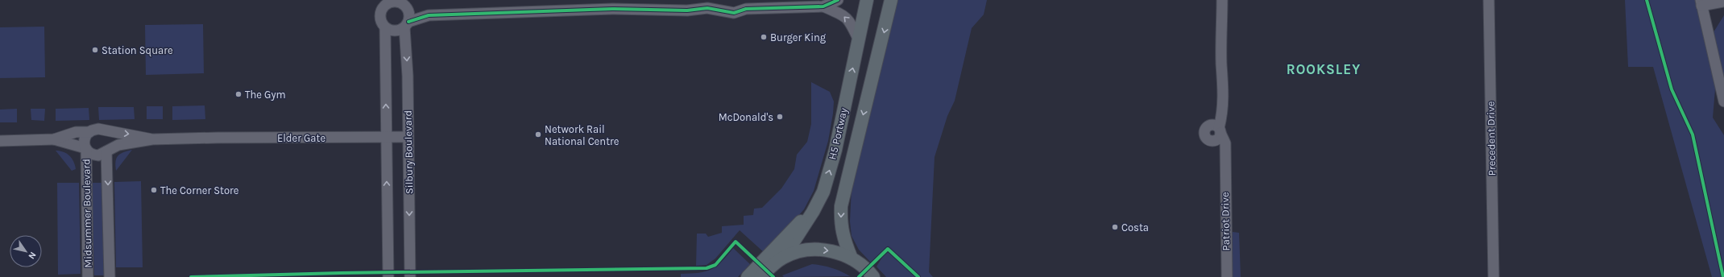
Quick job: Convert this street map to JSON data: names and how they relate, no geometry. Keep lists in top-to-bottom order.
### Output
{
  "streets": {
    "main road": ["H5 Portway"],
    "street": [
      "Elder Gate",
      "Precedent Drive",
      "Silbury Boulevard",
      "Midsummer Boulevard",
      "Patriot Drive"
    ]
  },
  "crossings": [
    ["Elder Gate", "Silbury Boulevard"]
  ],
  "districts": ["ROOKSLEY"],
  "places": [
    "Burger King",
    "Station Square",
    "The Gym",
    "McDonald's",
    "Network Rail National Centre",
    "The Corner Store",
    "Costa"
  ],
  "north": "bottom right"
}
